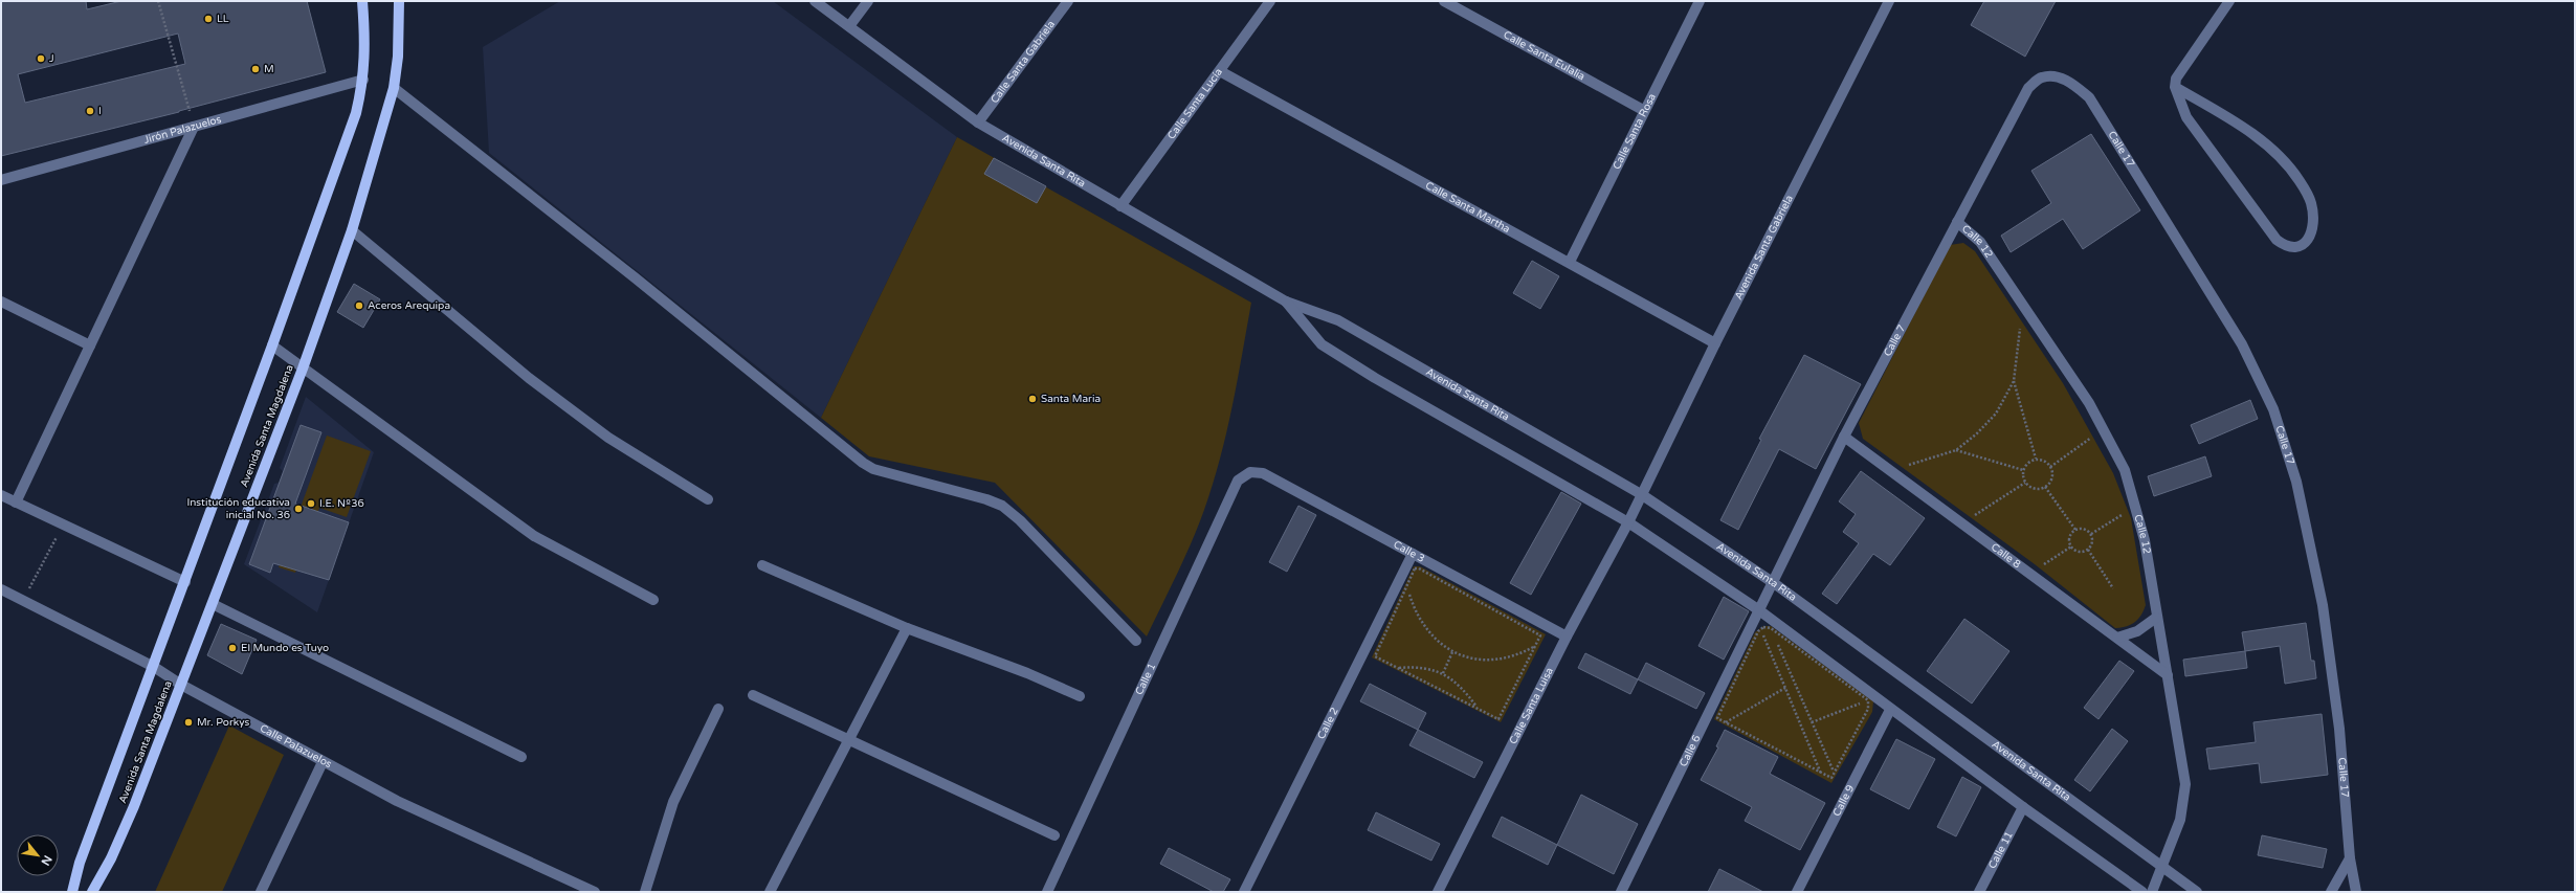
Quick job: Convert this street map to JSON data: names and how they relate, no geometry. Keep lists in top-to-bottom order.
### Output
{
  "streets": {
    "main road": ["Avenida Santa Magdalena"],
    "street": [
      "Calle Santa Eulalia",
      "Calle Santa Gabriela",
      "Calle Santa Lucía",
      "Jirón Palazuelos",
      "Calle Santa Rosa",
      "Calle 17",
      "Avenida Santa Rita",
      "Calle Santa Martha",
      "Calle 12",
      "Avenida Santa Gabriela",
      "Calle 7",
      "Calle 3",
      "Calle 8",
      "Calle 1",
      "Calle Santa Luisa",
      "Calle 2",
      "Calle Palazuelos",
      "Calle 6",
      "Calle 9",
      "Calle 11"
    ]
  },
  "crossings": [
    ["Calle Santa Eulalia", "Calle Santa Rosa"],
    ["Calle Santa Gabriela", "Avenida Santa Rita"],
    ["Calle Santa Lucía", "Avenida Santa Rita"],
    ["Calle Santa Lucía", "Calle Santa Martha"],
    ["Jirón Palazuelos", "Avenida Santa Magdalena"],
    ["Calle Santa Rosa", "Calle Santa Martha"],
    ["Calle 17", "Calle 7"],
    ["Avenida Santa Rita", "Calle 12"],
    ["Avenida Santa Rita", "Avenida Santa Gabriela"],
    ["Avenida Santa Rita", "Calle 7"],
    ["Avenida Santa Rita", "Calle Santa Luisa"],
    ["Avenida Santa Rita", "Calle 6"],
    ["Avenida Santa Rita", "Calle 9"],
    ["Avenida Santa Rita", "Calle 11"],
    ["Calle Santa Martha", "Avenida Santa Gabriela"],
    ["Calle 12", "Calle 7"],
    ["Calle 12", "Calle 8"],
    ["Avenida Santa Gabriela", "Calle Santa Luisa"],
    ["Calle 7", "Calle 8"],
    ["Calle 7", "Calle 6"],
    ["Avenida Santa Magdalena", "Calle Palazuelos"],
    ["Calle 3", "Calle 1"],
    ["Calle 3", "Calle Santa Luisa"],
    ["Calle 3", "Calle 2"]
  ],
  "places": [
    "LL",
    "J",
    "M",
    "I",
    "Aceros Arequipa",
    "Santa Maria",
    "I.E. Nº36",
    "Institución educativa inicial No. 36",
    "El Mundo es Tuyo",
    "Mr. Porkys"
  ],
  "north": "bottom right"
}
